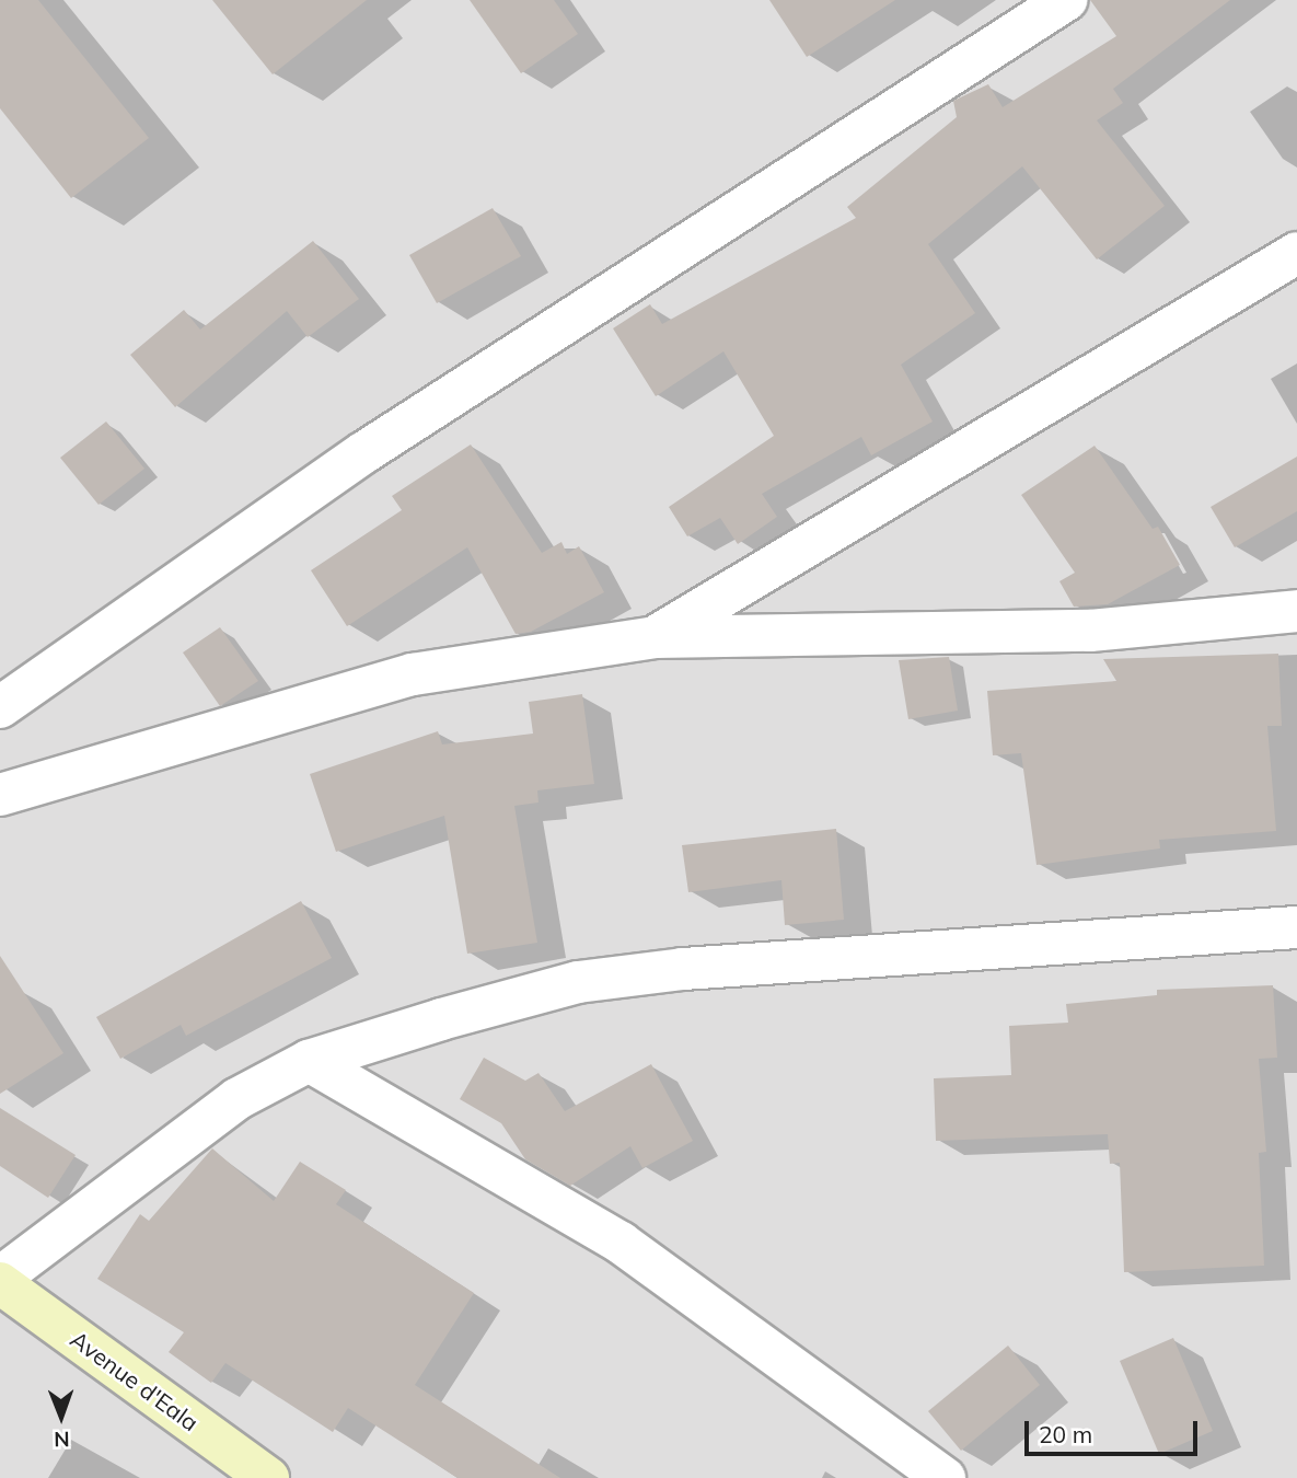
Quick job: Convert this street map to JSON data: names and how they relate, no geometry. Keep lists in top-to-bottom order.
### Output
{
  "streets": {
    "street": ["Avenue d'Eala"]
  },
  "scale_bar": "20 m",
  "north": "bottom"
}
